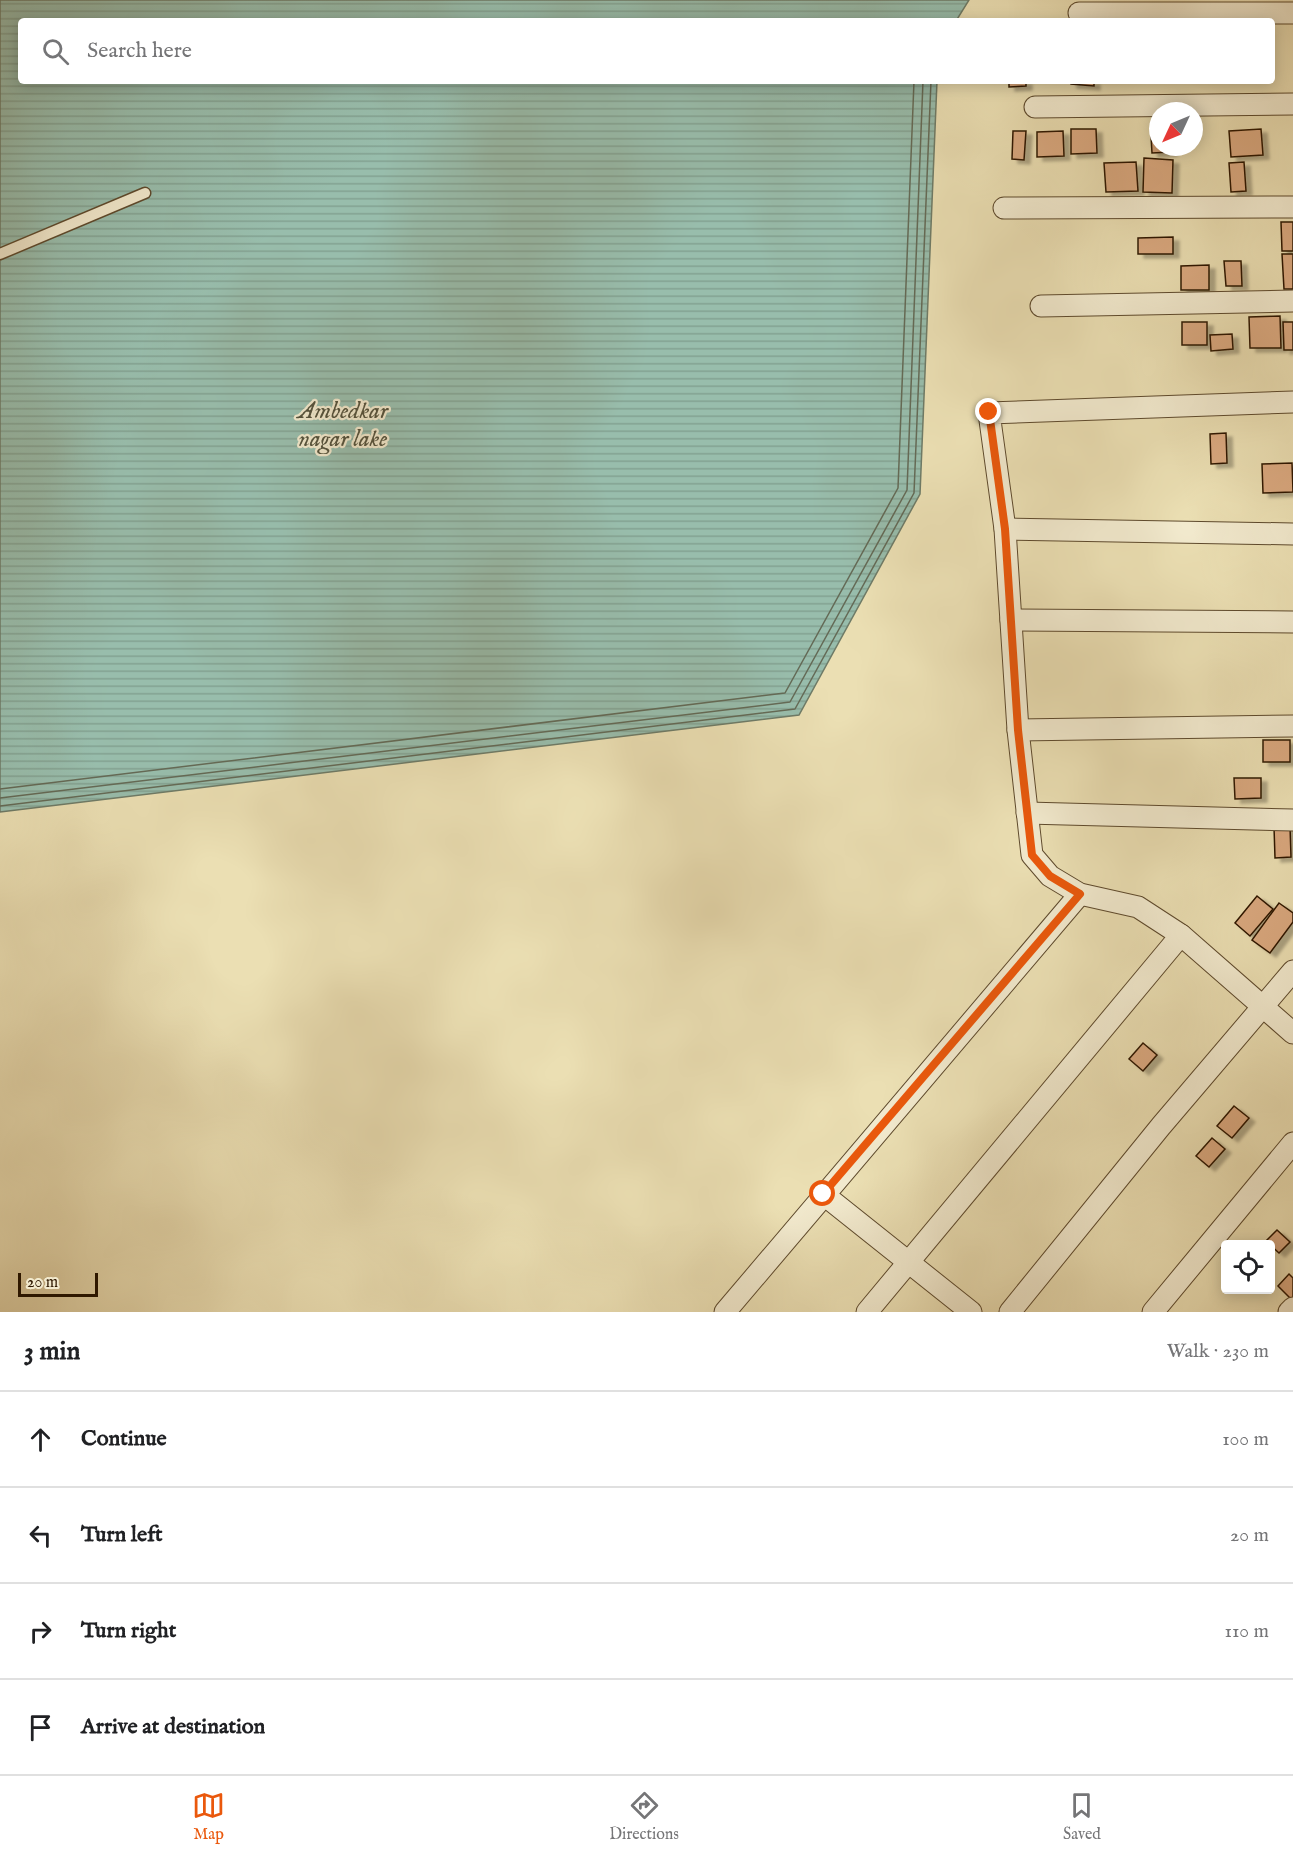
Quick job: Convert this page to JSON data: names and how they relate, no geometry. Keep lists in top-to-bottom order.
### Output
{
  "water": ["Ambedkar nagar lake"],
  "scale_bar": "20 m",
  "north": "bottom left",
  "page": {
    "search": "Search here",
    "scale": "20 m",
    "heading": ["3 min", "Walk · 230 m"],
    "list": [
      ["Continue", "100 m"],
      ["Turn left", "20 m"],
      ["Turn right", "110 m"],
      "Arrive at destination"
    ],
    "nav": ["Map", "Directions", "Saved"]
  }
}
